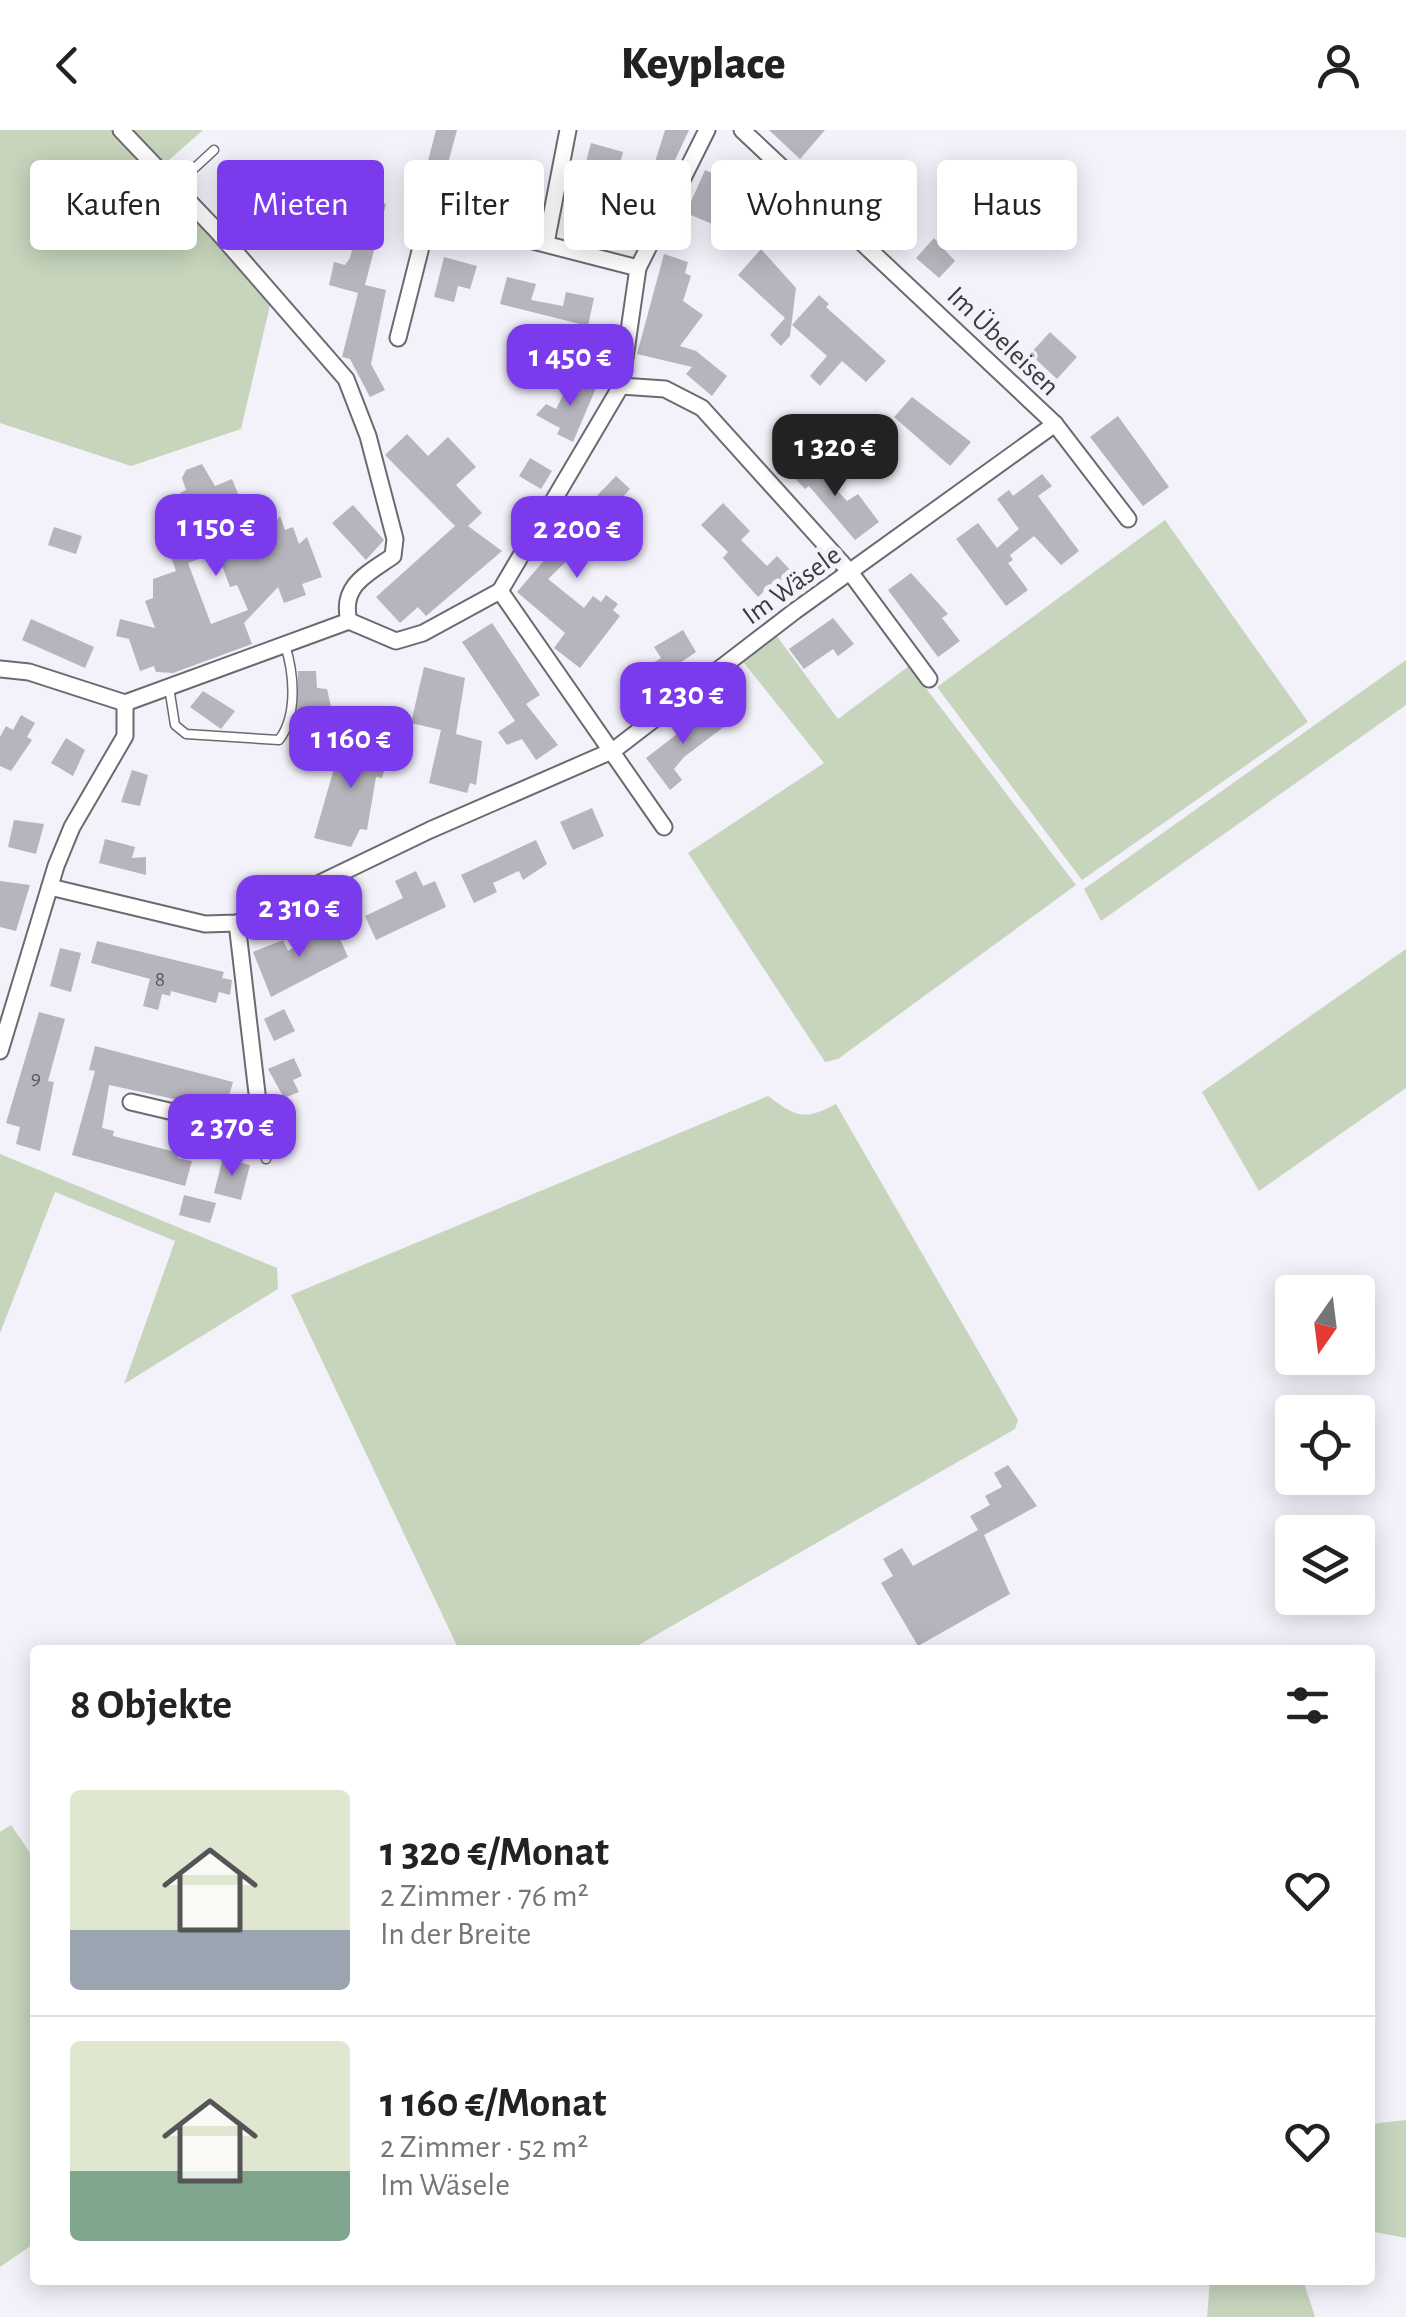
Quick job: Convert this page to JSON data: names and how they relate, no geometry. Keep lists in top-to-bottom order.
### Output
{
  "streets": {
    "street": ["Im Übeleisen", "Im Wäsele"]
  },
  "crossings": [
    ["Im Übeleisen", "Im Wäsele"]
  ],
  "house_numbers": ["8", "9"],
  "north": "bottom",
  "page": {
    "header": "Keyplace",
    "chip": [
      "Kaufen",
      "Mieten",
      "Filter",
      "Neu",
      "Wohnung",
      "Haus"
    ],
    "price": [
      "1 450 €",
      "1 320 €",
      "1 150 €",
      "2 200 €",
      "1 230 €",
      "1 160 €",
      "2 310 €",
      "2 370 €"
    ],
    "heading": "8 Objekte",
    "list": [
      {
        "name": "1 320 €/Monat",
        "note": "2 Zimmer · 76 m² · In der Breite"
      },
      {
        "name": "1 160 €/Monat",
        "note": "2 Zimmer · 52 m² · Im Wäsele"
      }
    ]
  }
}
